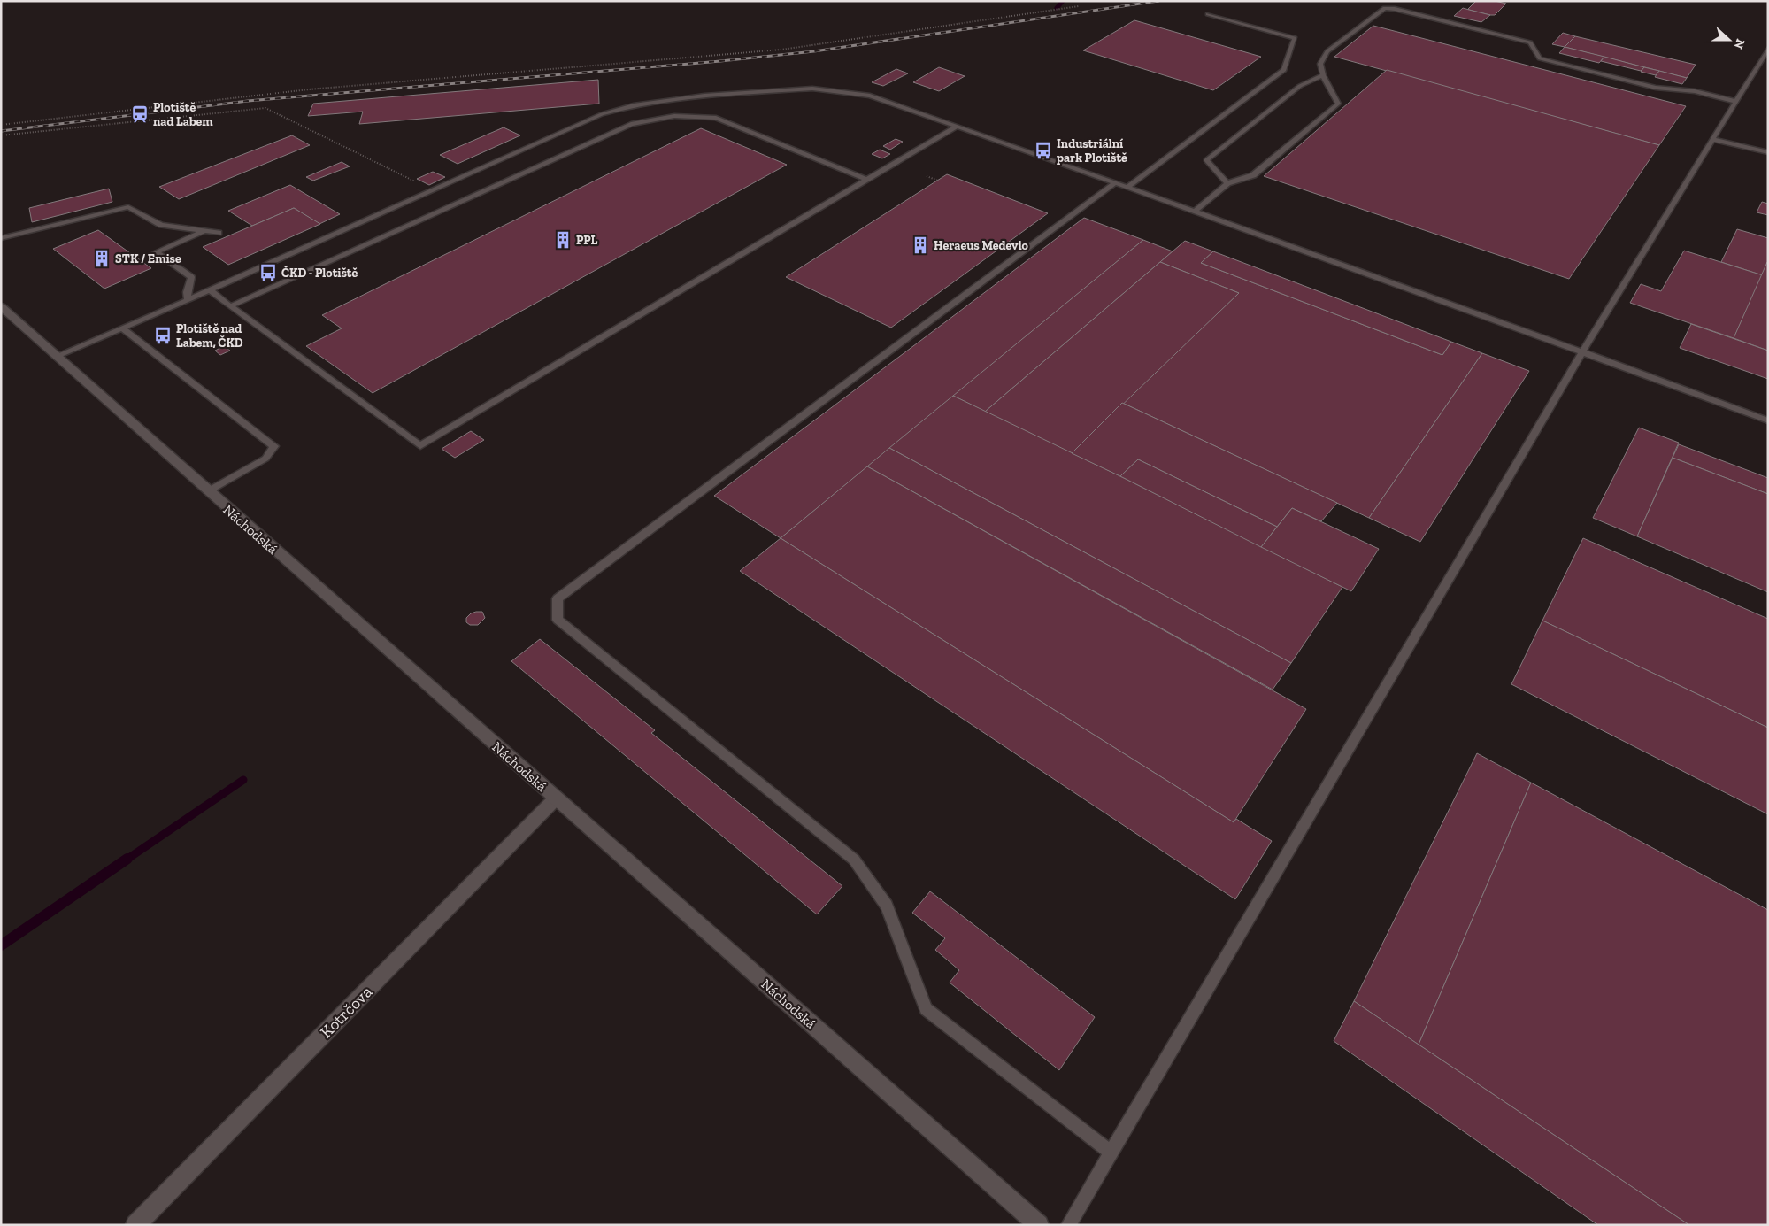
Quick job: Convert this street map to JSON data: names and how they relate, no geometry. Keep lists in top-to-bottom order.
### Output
{
  "streets": {
    "main road": ["Náchodská", "Kotrčova"]
  },
  "crossings": [
    ["Náchodská", "Kotrčova"]
  ],
  "places": {
    "station": ["Plotiště nad Labem"],
    "bus stop": ["Industriální park Plotiště", "ČKD - Plotiště", "Plotiště nad Labem, ČKD"],
    "building": ["PPL", "Heraeus Medevio", "STK / Emise"]
  },
  "north": "right"
}
